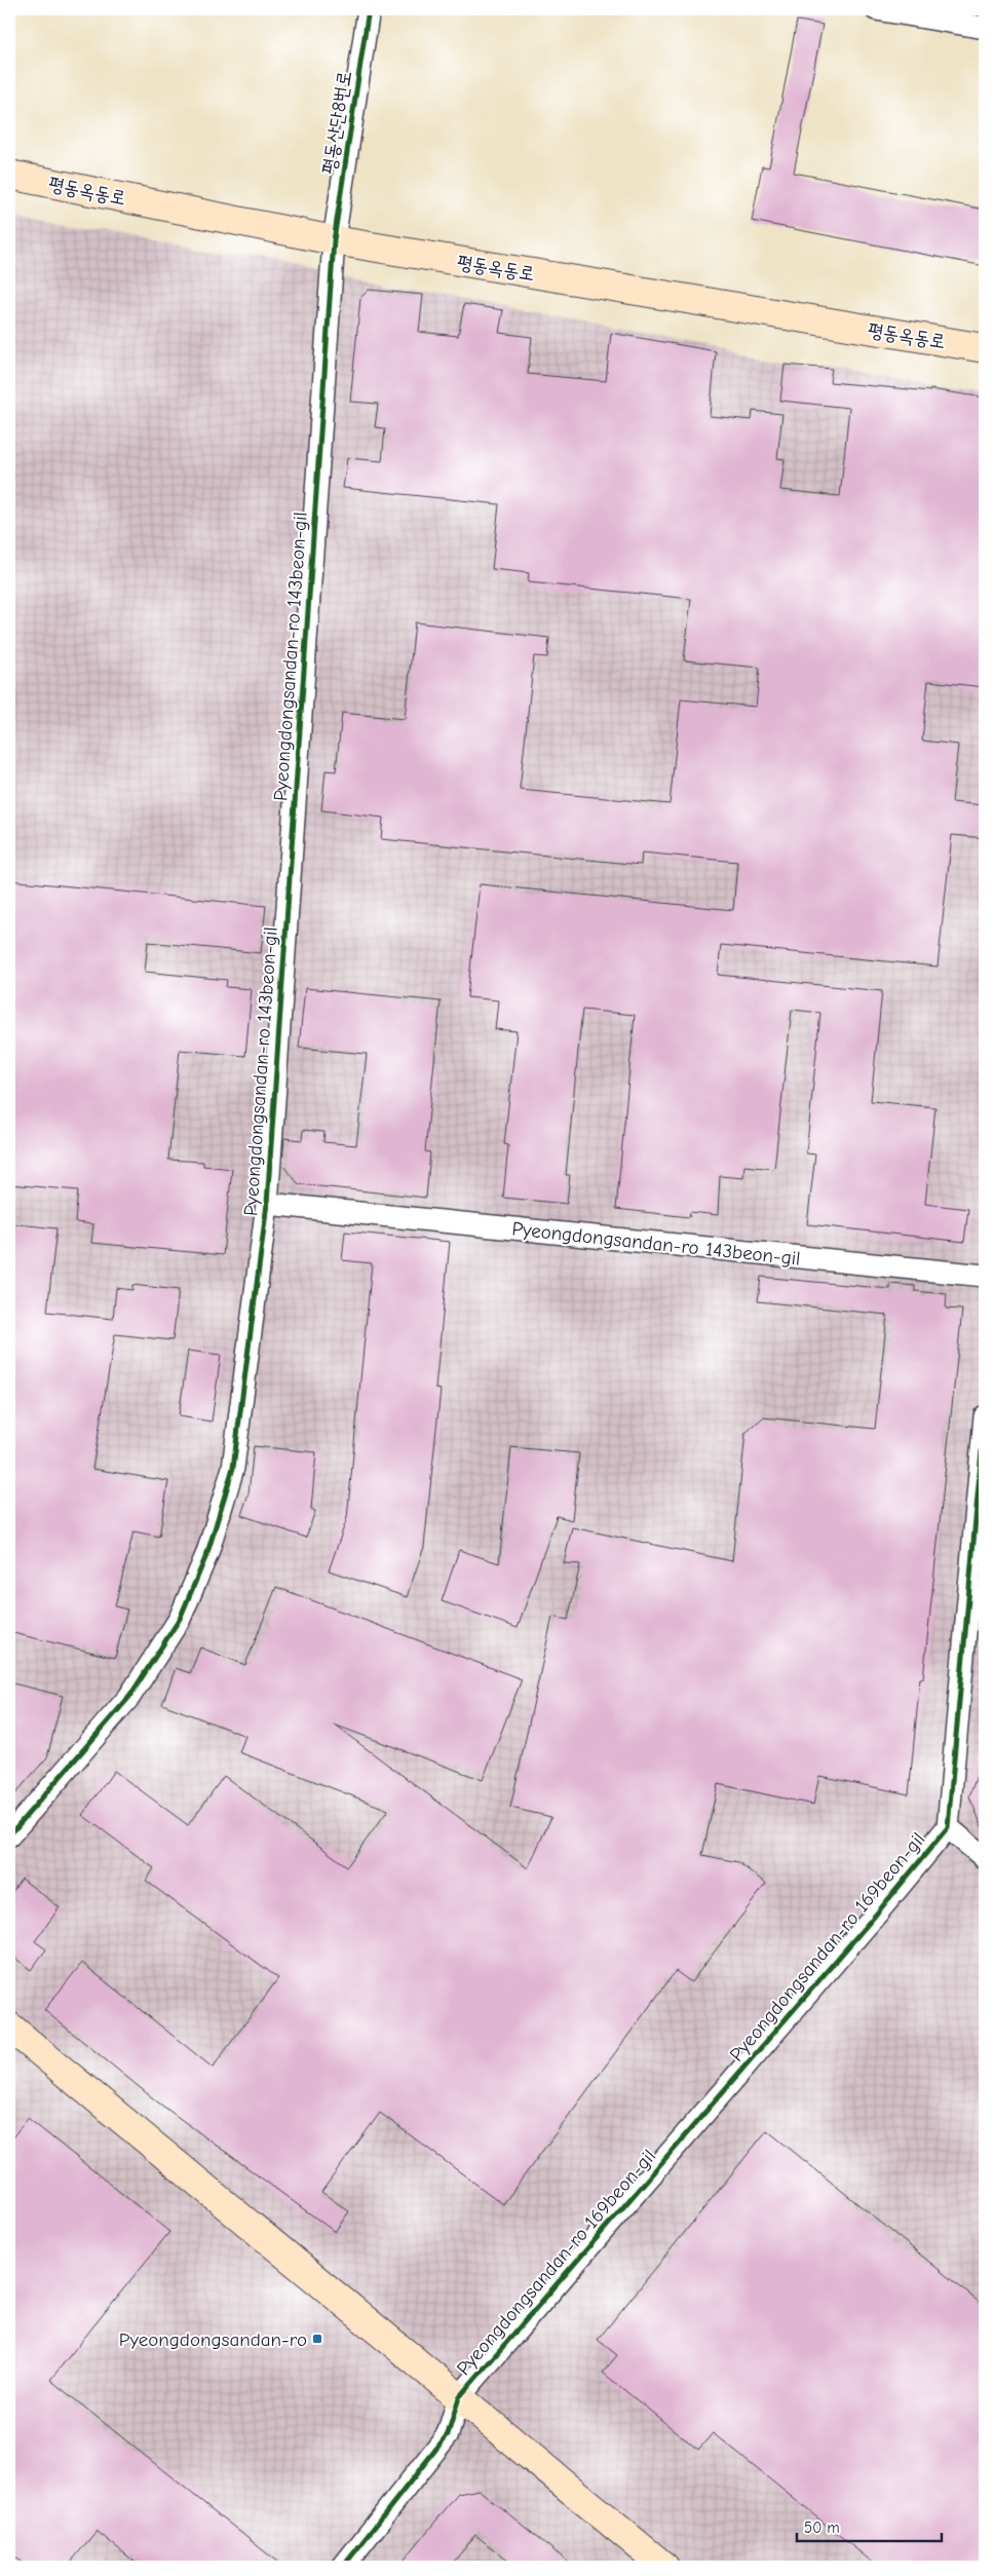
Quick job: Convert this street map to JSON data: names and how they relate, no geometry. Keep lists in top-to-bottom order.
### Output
{
  "streets": {
    "street": [
      "평동산단8번로",
      "평동옥동로",
      "Pyeongdongsandan-ro 143beon-gil",
      "Pyeongdongsandan-ro 169beon-gil"
    ]
  },
  "crossings": [
    ["평동산단8번로", "평동옥동로"],
    ["평동산단8번로", "Pyeongdongsandan-ro 143beon-gil"],
    ["평동옥동로", "Pyeongdongsandan-ro 143beon-gil"]
  ],
  "places": {
    "transit": ["Pyeongdongsandan-ro"]
  },
  "scale_bar": "50 m"
}
